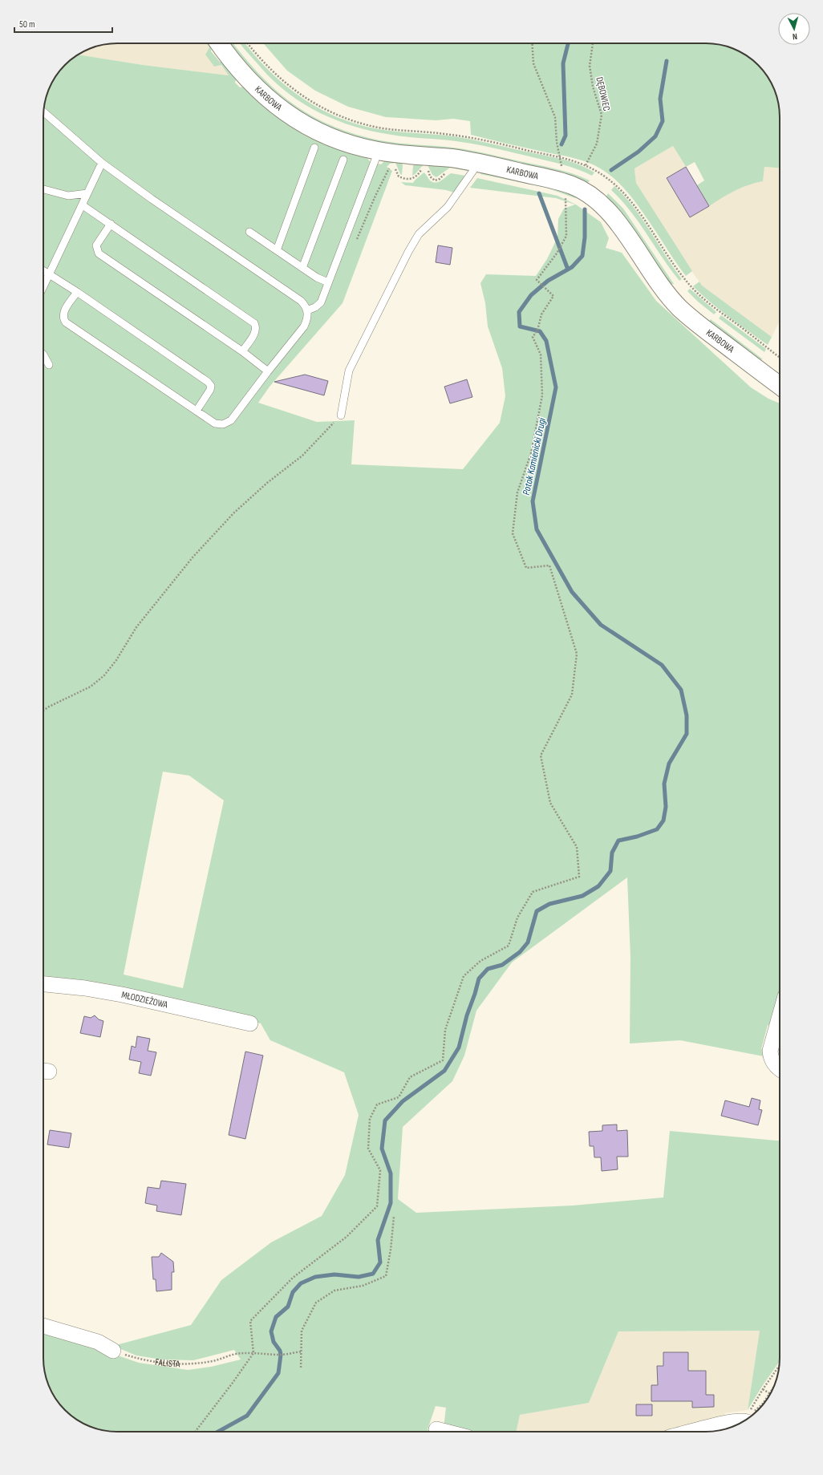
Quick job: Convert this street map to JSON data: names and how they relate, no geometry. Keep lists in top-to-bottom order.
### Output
{
  "streets": {
    "street": ["KARBOWA", "MŁODZIEŻOWA"],
    "path": ["DĘBOWIEC", "FALISTA"]
  },
  "water": ["Potok Kamienicki Drugi"],
  "scale_bar": "50 m",
  "north": "bottom"
}
